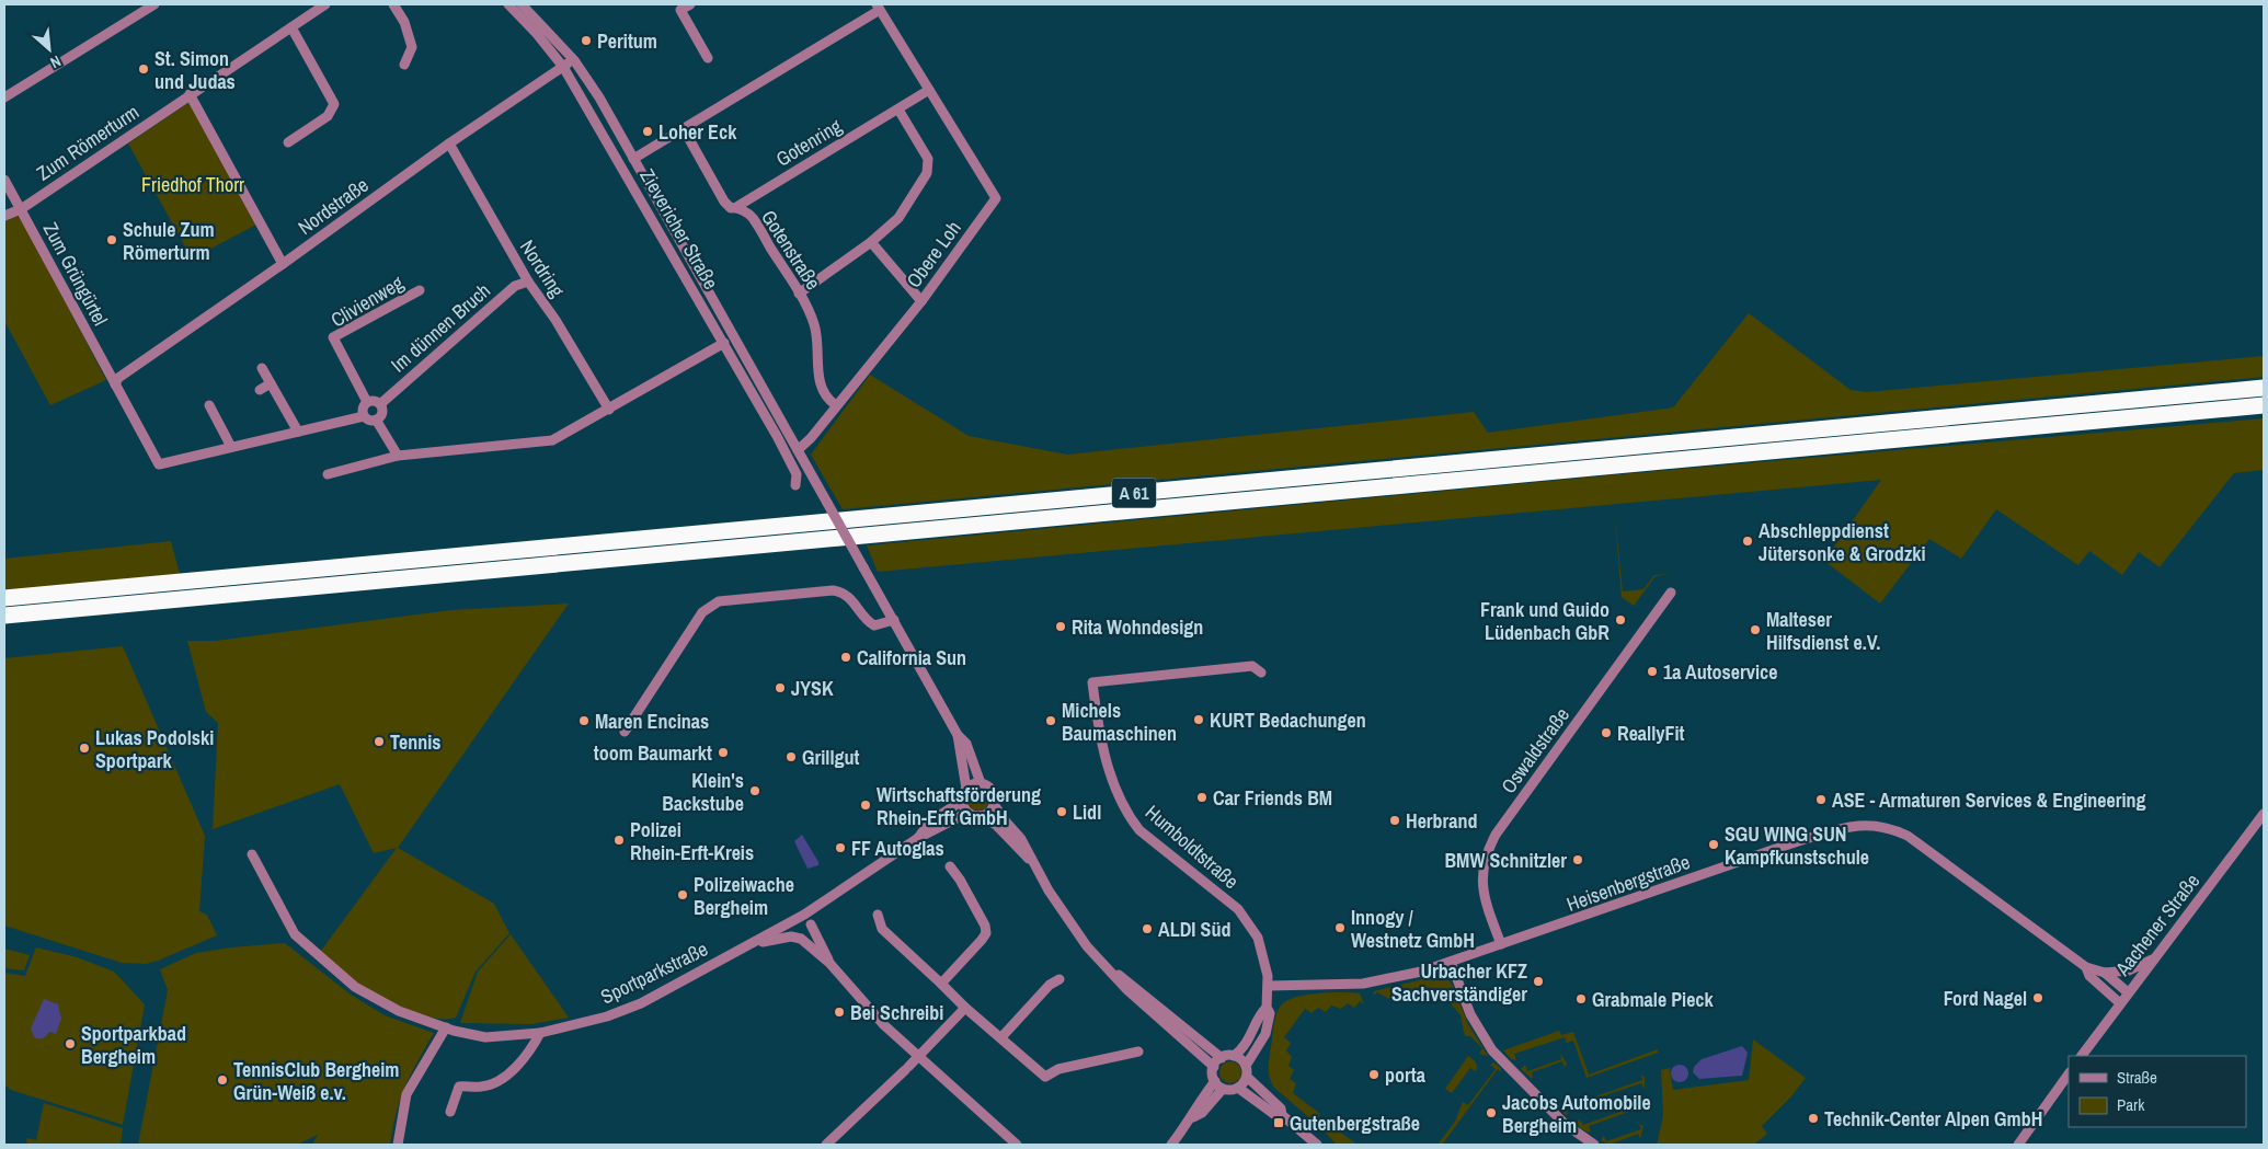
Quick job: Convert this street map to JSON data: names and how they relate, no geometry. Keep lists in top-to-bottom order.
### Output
{
  "streets": {
    "highway": ["A 61"],
    "street": [
      "Zum Römerturm",
      "Gotenring",
      "Nordstraße",
      "Zievericher Straße",
      "Gotenstraße",
      "Obere Loh",
      "Nordring",
      "Zum Grüngürtel",
      "Clivienweg",
      "Im dünnen Bruch",
      "Oswaldstraße",
      "Humboldtstraße",
      "Heisenbergstraße",
      "Aachener Straße",
      "Sportparkstraße"
    ]
  },
  "crossings": [
    ["Zum Römerturm", "Zum Grüngürtel"],
    ["Gotenring", "Gotenstraße"],
    ["Gotenring", "Obere Loh"],
    ["Nordstraße", "Zievericher Straße"],
    ["Nordstraße", "Nordring"],
    ["Nordstraße", "Zum Grüngürtel"],
    ["Zievericher Straße", "Obere Loh"],
    ["Zievericher Straße", "Sportparkstraße"],
    ["Gotenstraße", "Obere Loh"],
    ["Nordring", "Im dünnen Bruch"],
    ["Clivienweg", "Im dünnen Bruch"],
    ["Oswaldstraße", "Heisenbergstraße"],
    ["Humboldtstraße", "Heisenbergstraße"],
    ["Heisenbergstraße", "Aachener Straße"]
  ],
  "parks": ["Friedhof Thorr"],
  "places": {
    "other": [
      "Peritum",
      "St. Simon und Judas",
      "Loher Eck",
      "Schule Zum Römerturm",
      "Abschleppdienst Jütersonke & Grodzki",
      "Frank und Guido Lüdenbach GbR",
      "Rita Wohndesign",
      "Malteser Hilfsdienst e.V.",
      "California Sun",
      "1a Autoservice",
      "JYSK",
      "KURT Bedachungen",
      "Maren Encinas",
      "Michels Baumaschinen",
      "ReallyFit",
      "Tennis",
      "Lukas Podolski Sportpark",
      "toom Baumarkt",
      "Grillgut",
      "Klein's Backstube",
      "Car Friends BM",
      "ASE - Armaturen Services & Engineering",
      "Wirtschaftsförderung Rhein-Erft GmbH",
      "Lidl",
      "Herbrand",
      "Polizei Rhein-Erft-Kreis",
      "SGU WING SUN Kampfkunstschule",
      "FF Autoglas",
      "BMW Schnitzler",
      "Polizeiwache Bergheim",
      "Innogy / Westnetz GmbH",
      "ALDI Süd",
      "Urbacher KFZ Sachverständiger",
      "Ford Nagel",
      "Grabmale Pieck",
      "Bei Schreibi",
      "Sportparkbad Bergheim",
      "porta",
      "TennisClub Bergheim Grün-Weiß e.v.",
      "Jacobs Automobile Bergheim",
      "Technik-Center Alpen GmbH"
    ],
    "transit": ["Gutenbergstraße"]
  },
  "legend": ["Straße", "Park"],
  "north": "bottom right"
}
